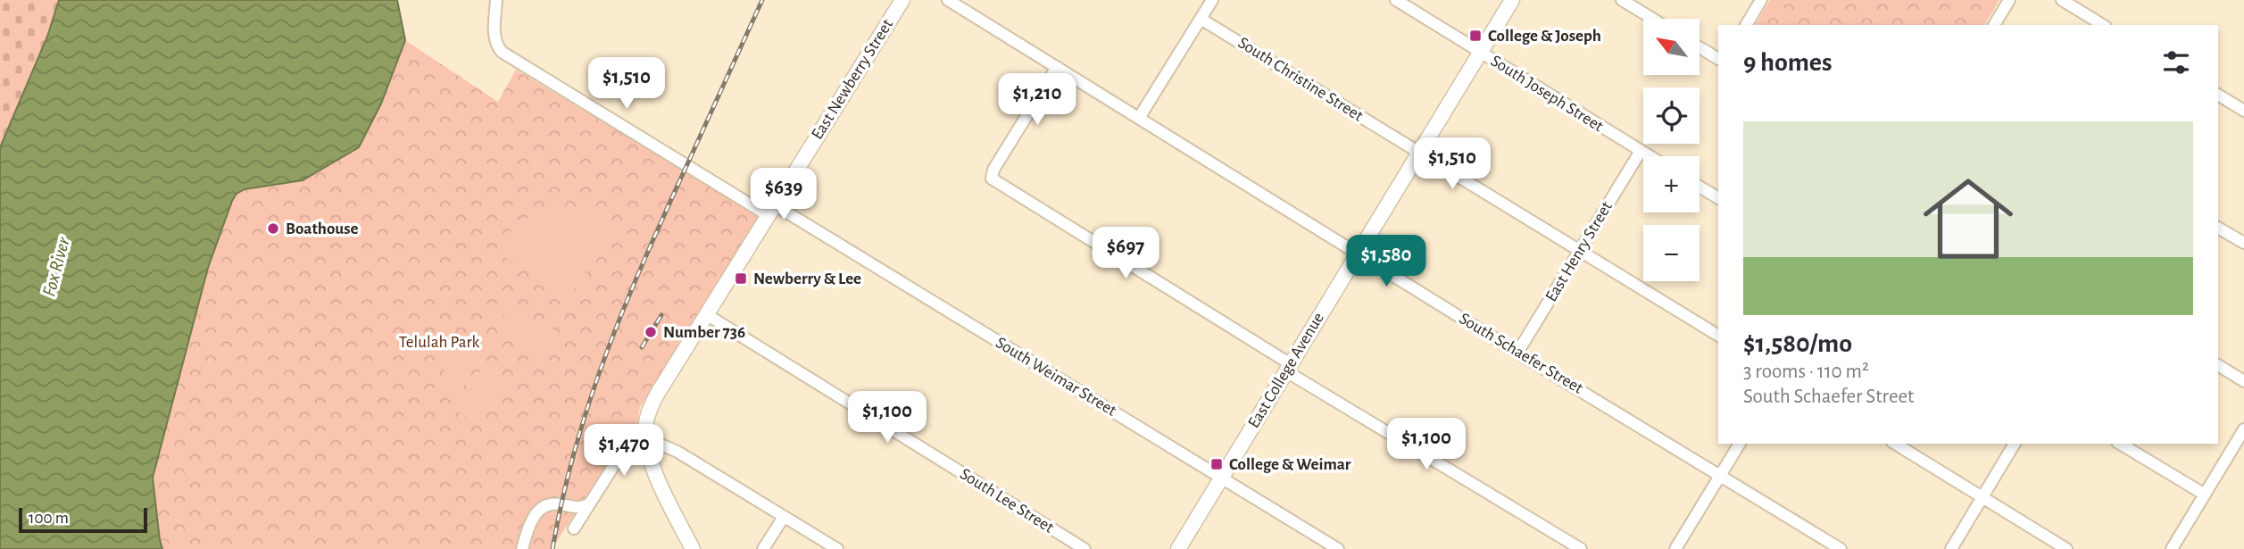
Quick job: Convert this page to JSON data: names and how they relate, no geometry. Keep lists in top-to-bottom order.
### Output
{
  "streets": {
    "main road": ["East Newberry Street", "East College Avenue"],
    "street": [
      "South Christine Street",
      "South Joseph Street",
      "East Henry Street",
      "South Schaefer Street",
      "South Weimar Street",
      "South Lee Street"
    ]
  },
  "crossings": [
    ["East Newberry Street", "South Weimar Street"],
    ["East Newberry Street", "South Lee Street"],
    ["South Christine Street", "East Henry Street"],
    ["South Christine Street", "East College Avenue"],
    ["South Joseph Street", "East Henry Street"],
    ["South Joseph Street", "East College Avenue"],
    ["East Henry Street", "South Schaefer Street"],
    ["South Schaefer Street", "East College Avenue"],
    ["East College Avenue", "South Weimar Street"]
  ],
  "water": ["Fox River"],
  "parks": ["Telulah Park"],
  "places": {
    "transit": ["College & Joseph", "Newberry & Lee", "College & Weimar"],
    "other": ["Boathouse", "Number 736"]
  },
  "scale_bar": "100 m",
  "north": "top left",
  "page": {
    "map_buttons": ["+", "−"],
    "heading": "9 homes",
    "price": [
      "$1,510",
      "$1,210",
      "$1,510",
      "$639",
      "$697",
      "$1,580",
      "$1,100",
      "$1,100",
      "$1,470"
    ],
    "list": [
      {
        "name": "$1,580/mo",
        "note": "3 rooms · 110 m² · South Schaefer Street"
      }
    ],
    "scale": "100 m"
  }
}
